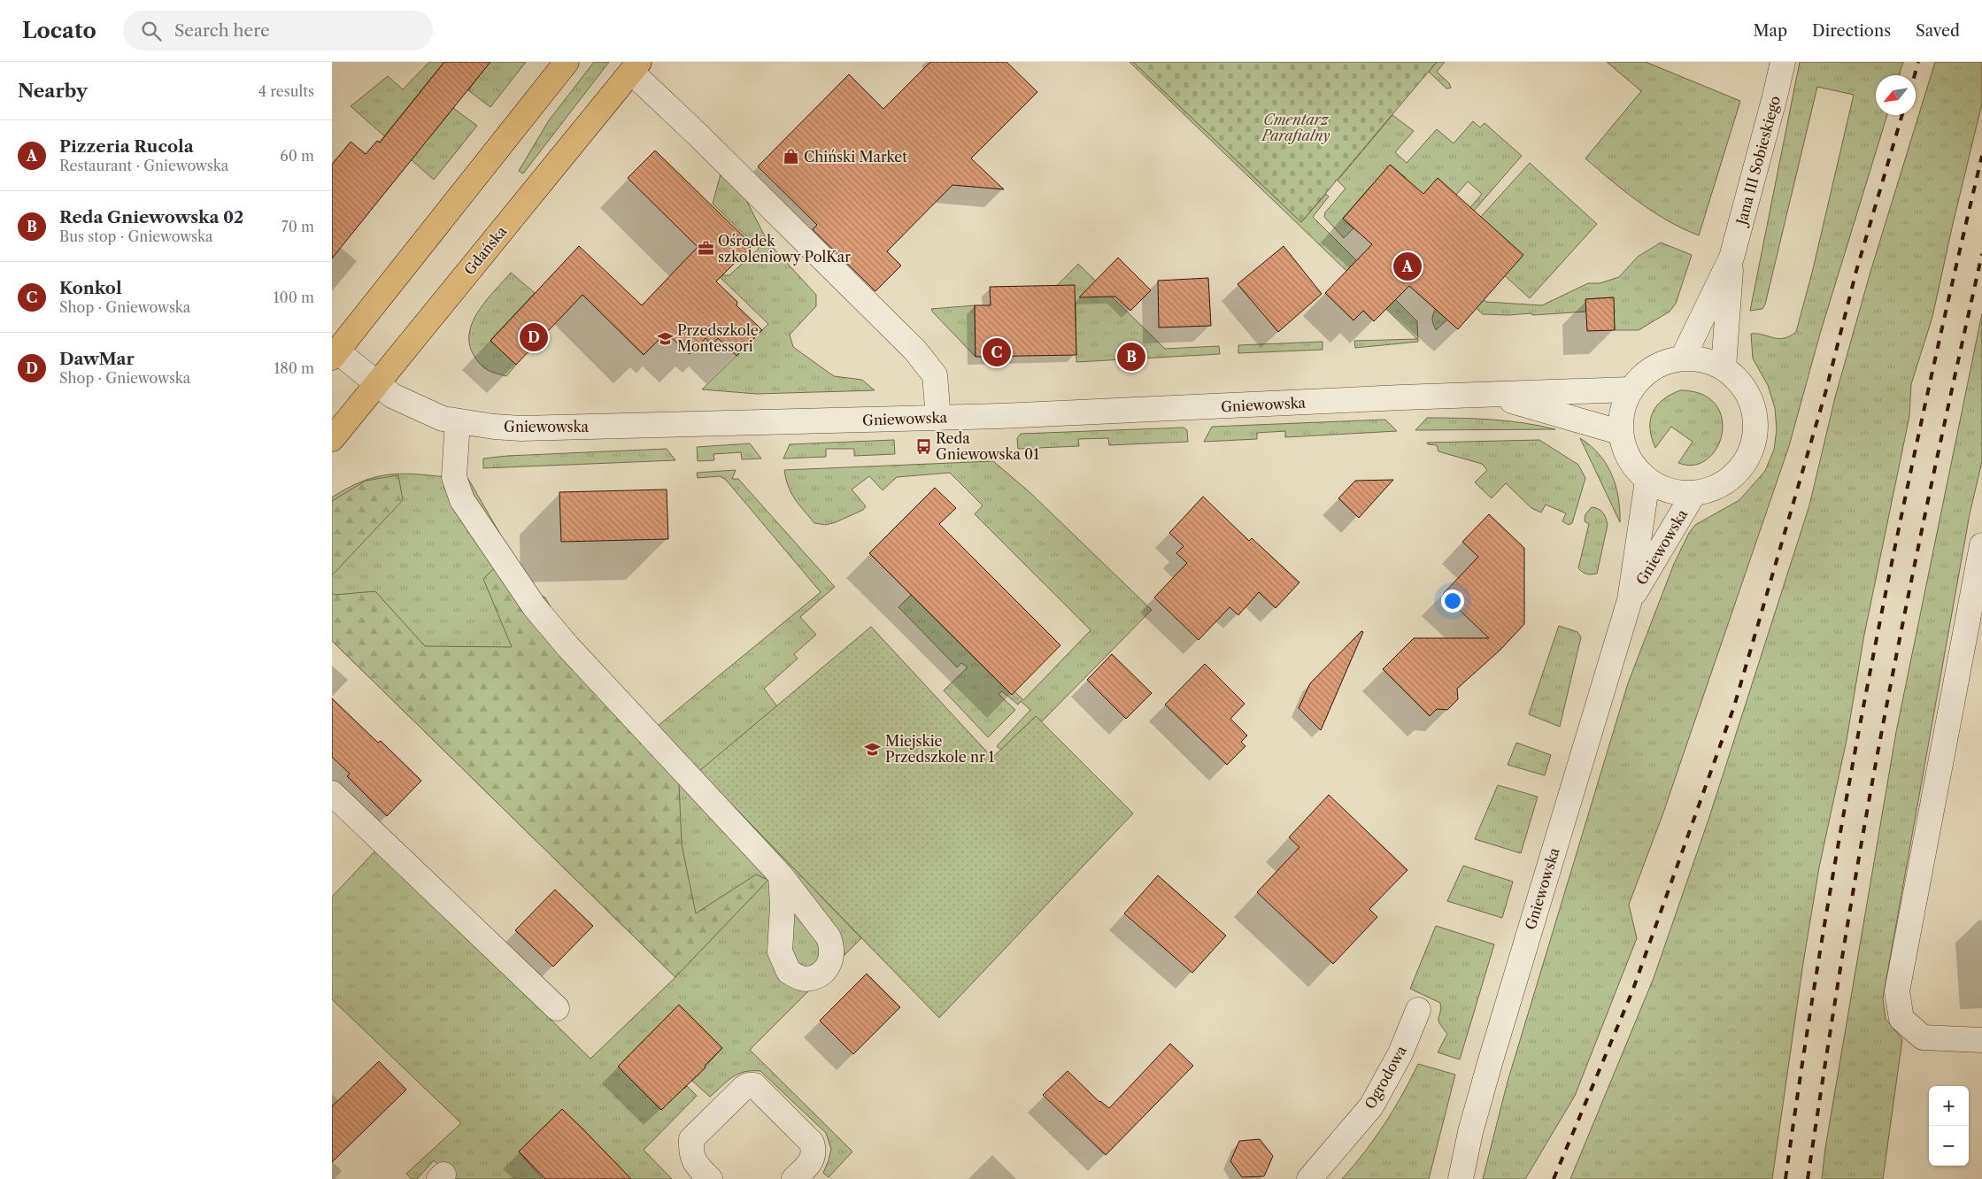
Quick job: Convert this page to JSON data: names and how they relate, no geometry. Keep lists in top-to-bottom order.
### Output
{
  "streets": {
    "main road": ["Gdańska"],
    "street": ["Jana III Sobieskiego", "Gniewowska", "Ogrodowa"]
  },
  "crossings": [
    ["Jana III Sobieskiego", "Gniewowska"],
    ["Gdańska", "Gniewowska"]
  ],
  "parks": ["Cmentarz Parafialny"],
  "places": {
    "shop": ["Chiński Market"],
    "office": ["Ośrodek szkoleniowy PolKar"],
    "school or university": ["Przedszkole Montessori", "Miejskie Przedszkole nr 1"],
    "bus stop": ["Reda Gniewowska 01"]
  },
  "north": "bottom left",
  "page": {
    "header": "Locato",
    "search": "Search here",
    "nav": ["Map", "Directions", "Saved"],
    "heading": ["Nearby", "4 results"],
    "list": [
      {
        "mark": "A",
        "name": "Pizzeria Rucola",
        "note": "Restaurant · Gniewowska",
        "value": "60 m"
      },
      {
        "mark": "B",
        "name": "Reda Gniewowska 02",
        "note": "Bus stop · Gniewowska",
        "value": "70 m"
      },
      {
        "mark": "C",
        "name": "Konkol",
        "note": "Shop · Gniewowska",
        "value": "100 m"
      },
      {
        "mark": "D",
        "name": "DawMar",
        "note": "Shop · Gniewowska",
        "value": "180 m"
      }
    ],
    "pins": [
      "A",
      "D",
      "C",
      "B"
    ],
    "map_buttons": ["+", "−"]
  }
}
